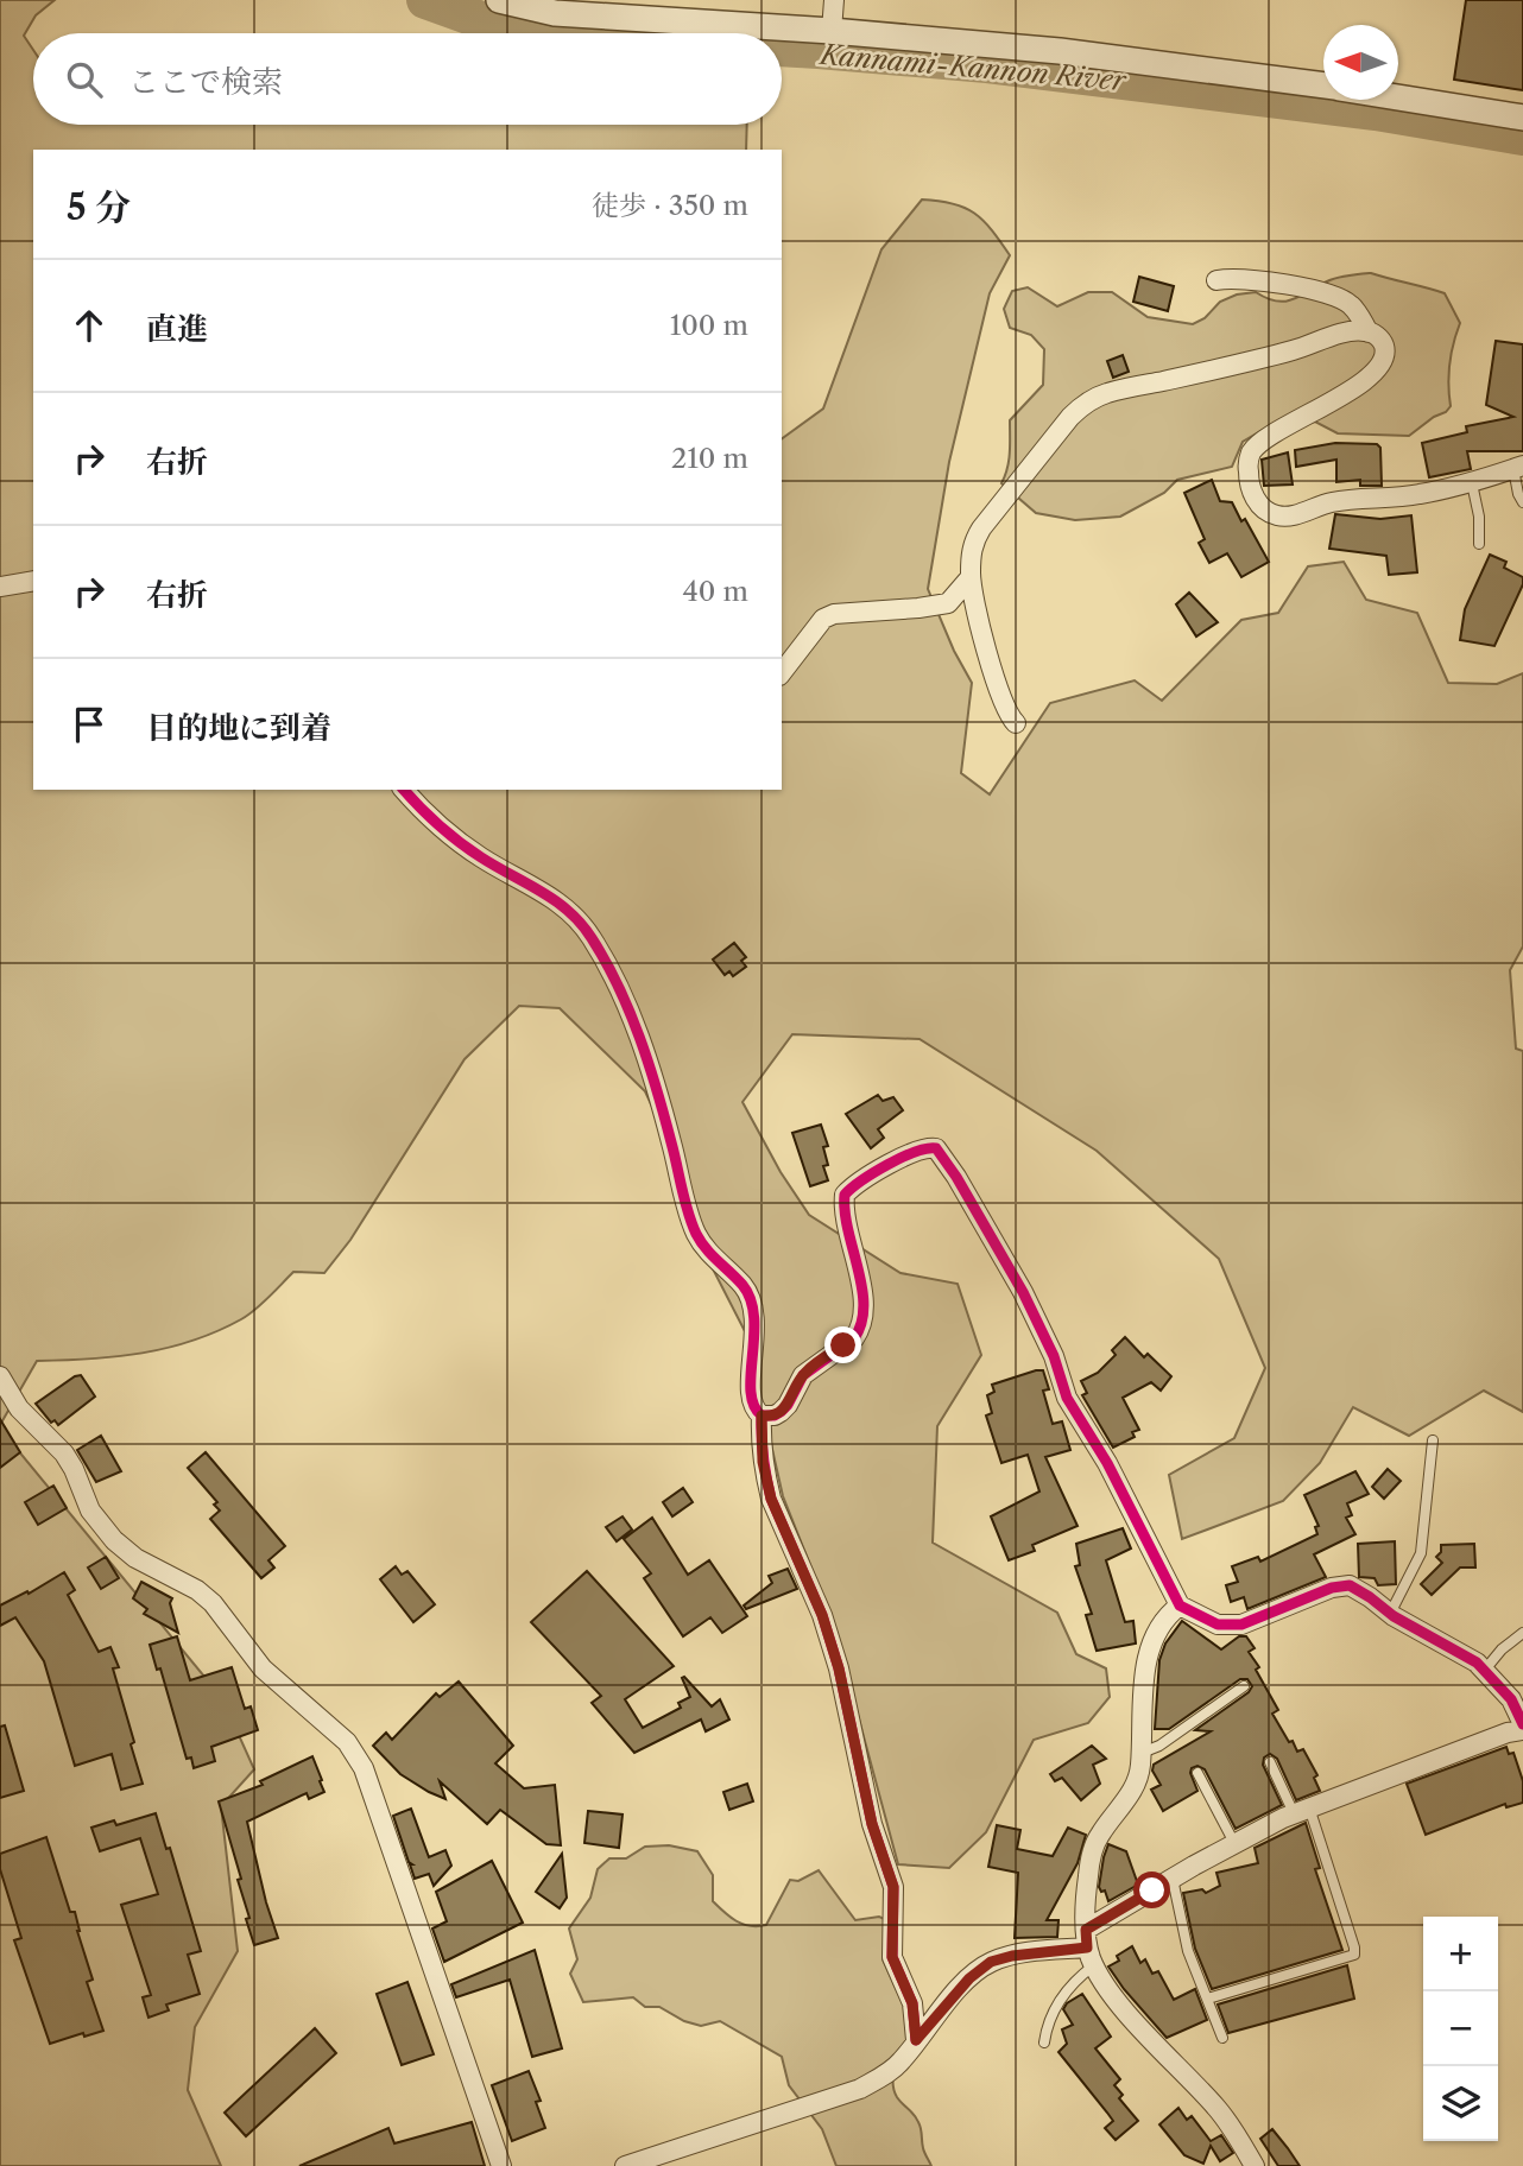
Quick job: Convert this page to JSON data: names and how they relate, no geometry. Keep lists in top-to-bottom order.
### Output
{
  "water": ["Kannami-Kannon River"],
  "north": "left",
  "page": {
    "search": "ここで検索",
    "heading": ["5 分", "徒歩 · 350 m"],
    "list": [
      ["直進", "100 m"],
      ["右折", "210 m"],
      ["右折", "40 m"],
      "目的地に到着"
    ],
    "map_buttons": ["+", "−"]
  }
}
